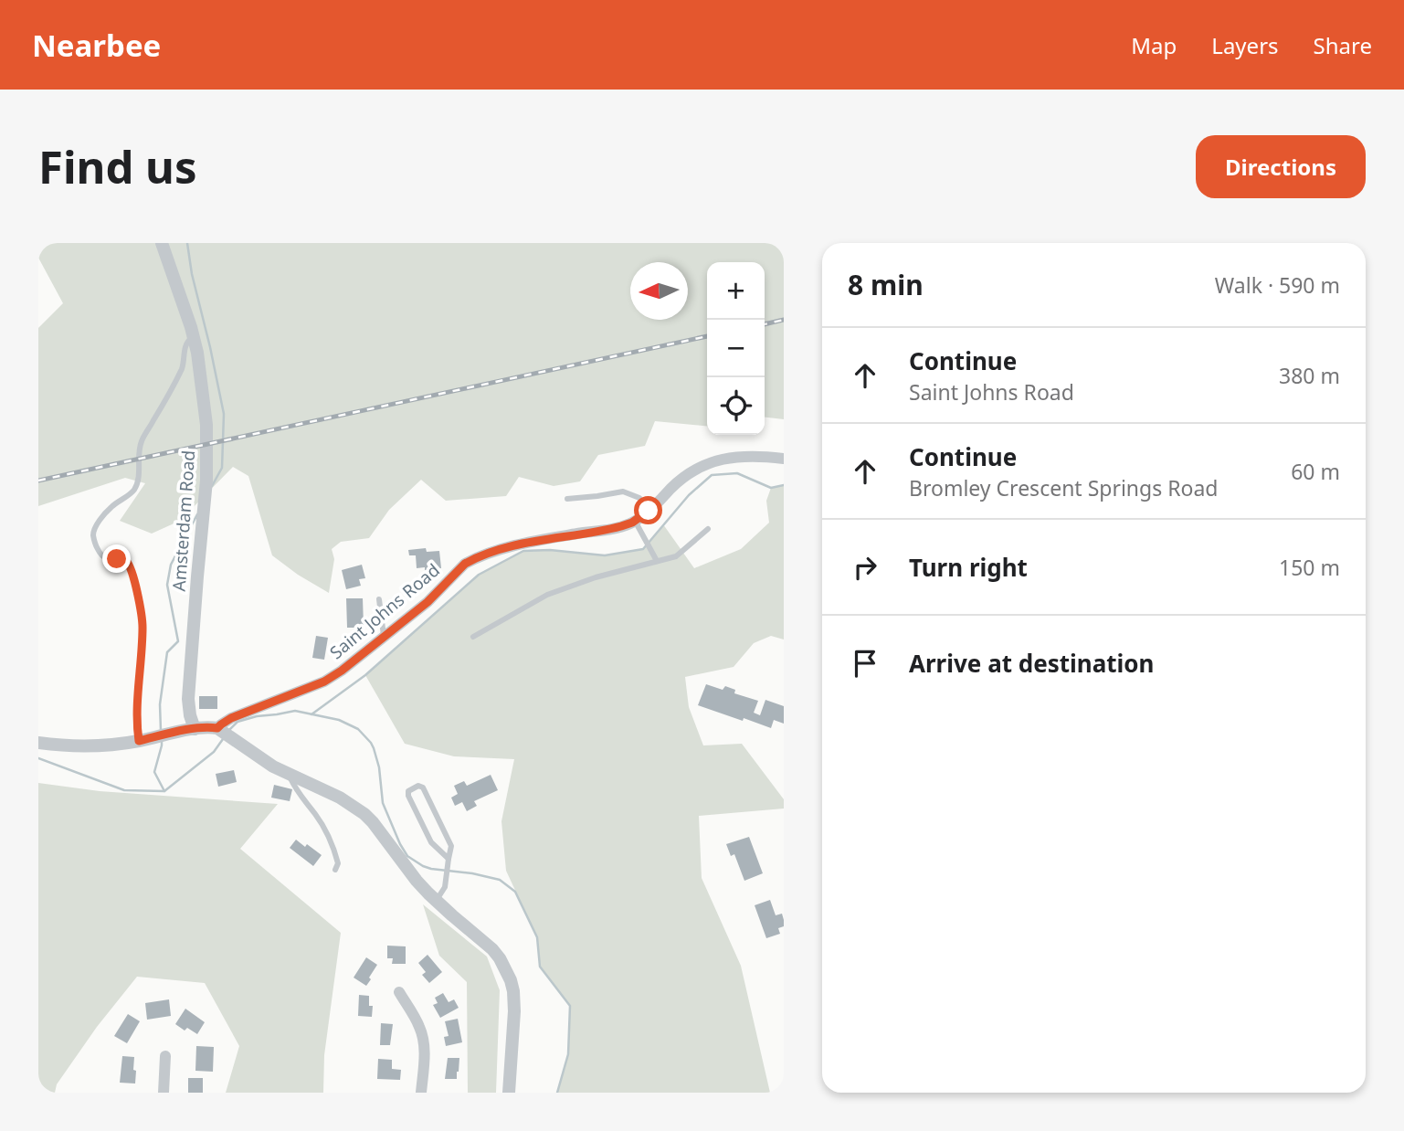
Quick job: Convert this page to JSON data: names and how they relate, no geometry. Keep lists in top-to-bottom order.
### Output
{
  "streets": {
    "street": ["Amsterdam Road", "Saint Johns Road"]
  },
  "north": "left",
  "page": {
    "header": "Nearbee",
    "nav": ["Map", "Layers", "Share"],
    "buttons": "Directions",
    "title": "Find us",
    "heading": ["8 min", "Walk · 590 m"],
    "map_buttons": ["+", "−"],
    "list": [
      ["Continue", "Saint Johns Road", "380 m"],
      ["Continue", "Bromley Crescent Springs Road", "60 m"],
      ["Turn right", "150 m"],
      "Arrive at destination"
    ]
  }
}
